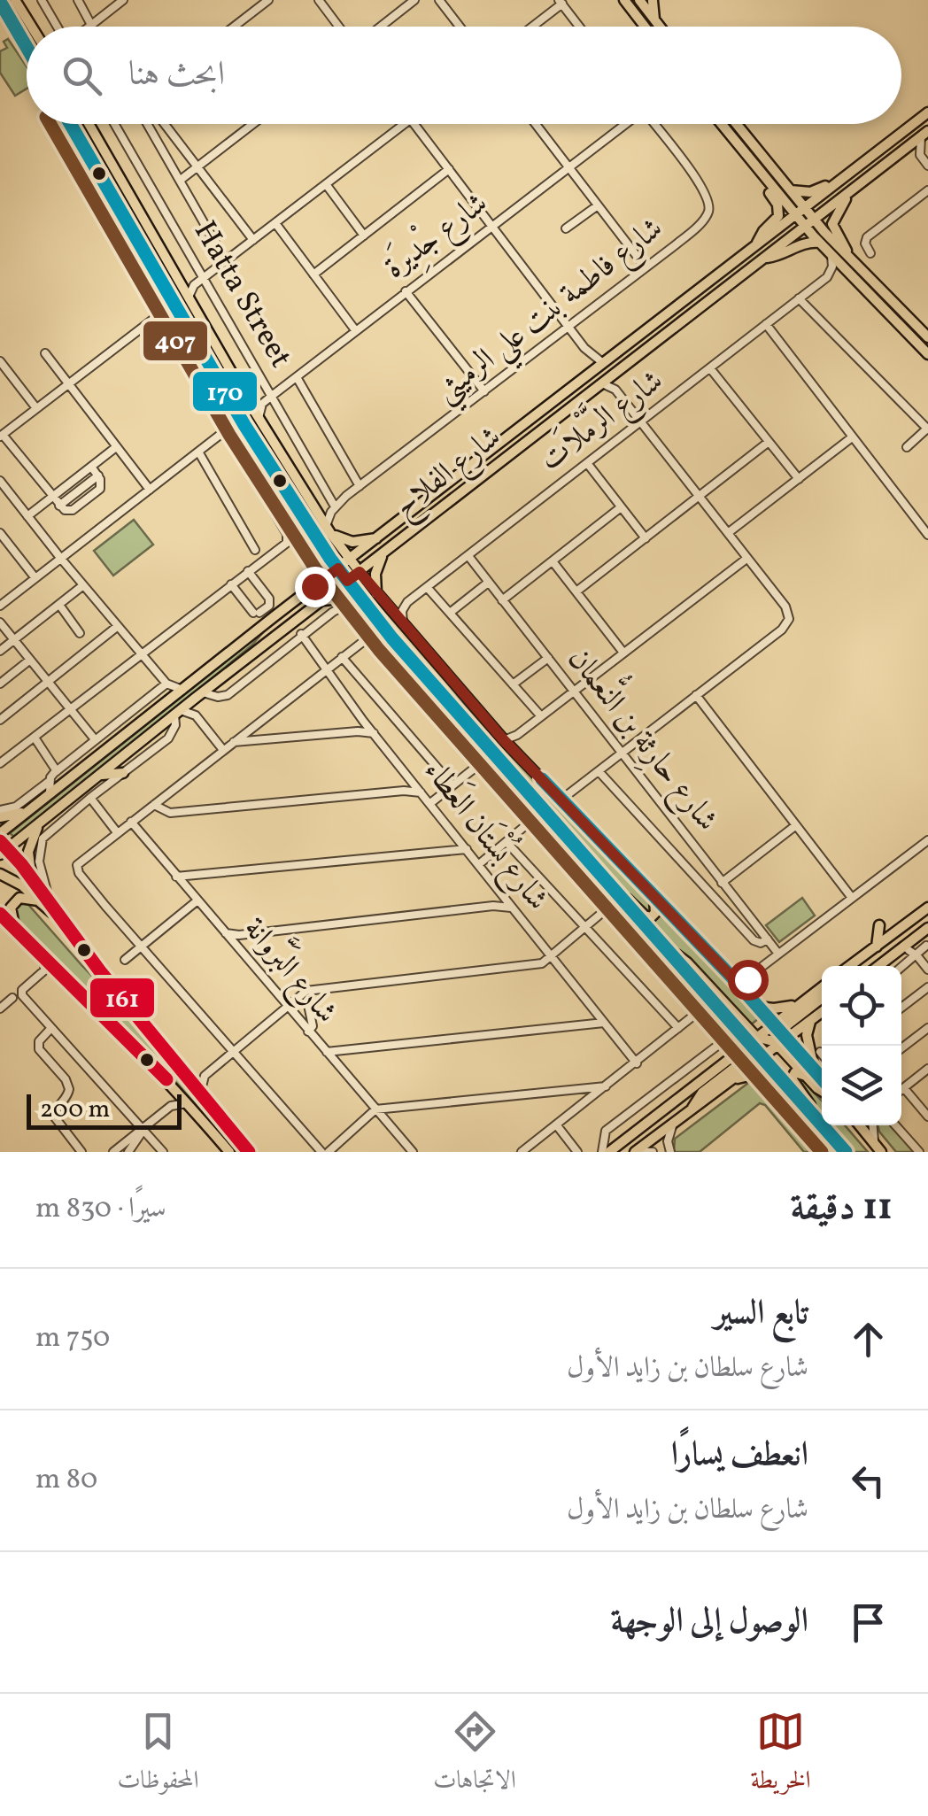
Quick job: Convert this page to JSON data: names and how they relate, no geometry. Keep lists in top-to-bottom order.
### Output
{
  "streets": {
    "main road": ["شارع الفلاح"],
    "street": [
      "شارع جْدِيرَة",
      "Hatta Street",
      "شارع فاطمة بنت علي الرميثي",
      "شارع الرَّمْلاَت",
      "شارع حارِثة بن النُّعمان",
      "شارع بُسْتَان العَطاء",
      "شارع البَرَّوانة"
    ]
  },
  "crossings": [
    ["شارع جْدِيرَة", "Hatta Street"],
    ["Hatta Street", "شارع فاطمة بنت علي الرميثي"],
    ["شارع الرَّمْلاَت", "شارع حارِثة بن النُّعمان"]
  ],
  "lines": ["transit line 170", "transit line 407", "transit line 161"],
  "scale_bar": "200 m",
  "page": {
    "search": "ابحث هنا",
    "scale": "200 m",
    "heading": ["11 دقيقة", "سيرًا · 830 m"],
    "list": [
      ["تابع السير", "شارع سلطان بن زايد الأول", "750 m"],
      ["انعطف يسارًا", "شارع سلطان بن زايد الأول", "80 m"],
      "الوصول إلى الوجهة"
    ],
    "nav": ["الخريطة", "الاتجاهات", "المحفوظات"]
  }
}
